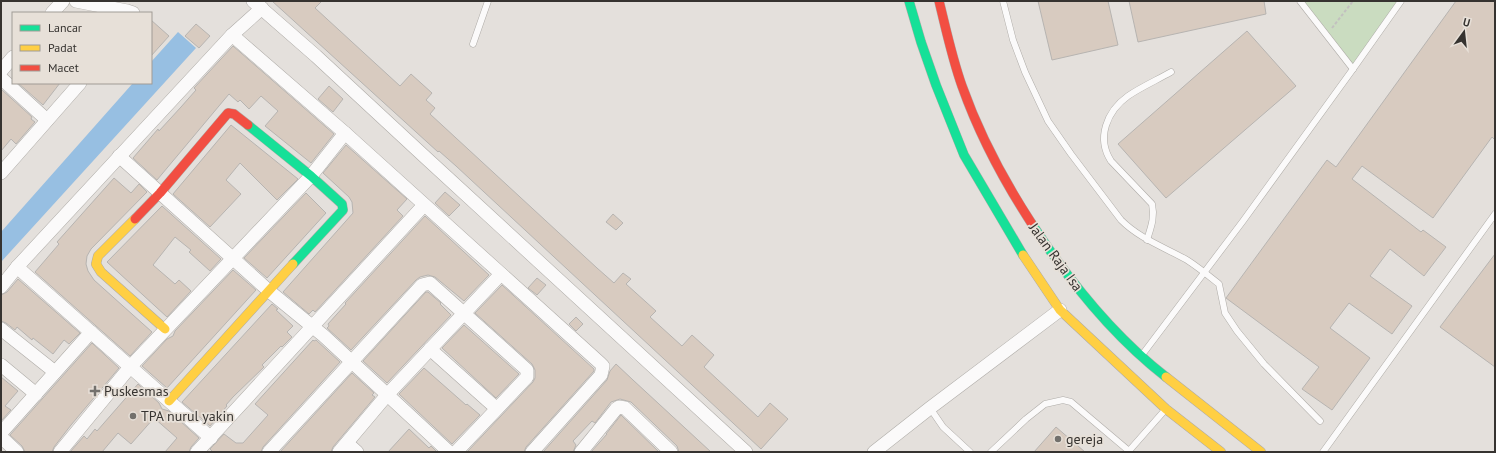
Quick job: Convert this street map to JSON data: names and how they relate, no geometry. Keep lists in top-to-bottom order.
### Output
{
  "streets": {
    "main road": ["Jalan Raja Isa"]
  },
  "places": {
    "health": ["Puskesmas"],
    "other": ["TPA nurul yakin", "gereja"]
  },
  "legend": ["Lancar", "Padat", "Macet"],
  "north": "top"
}
